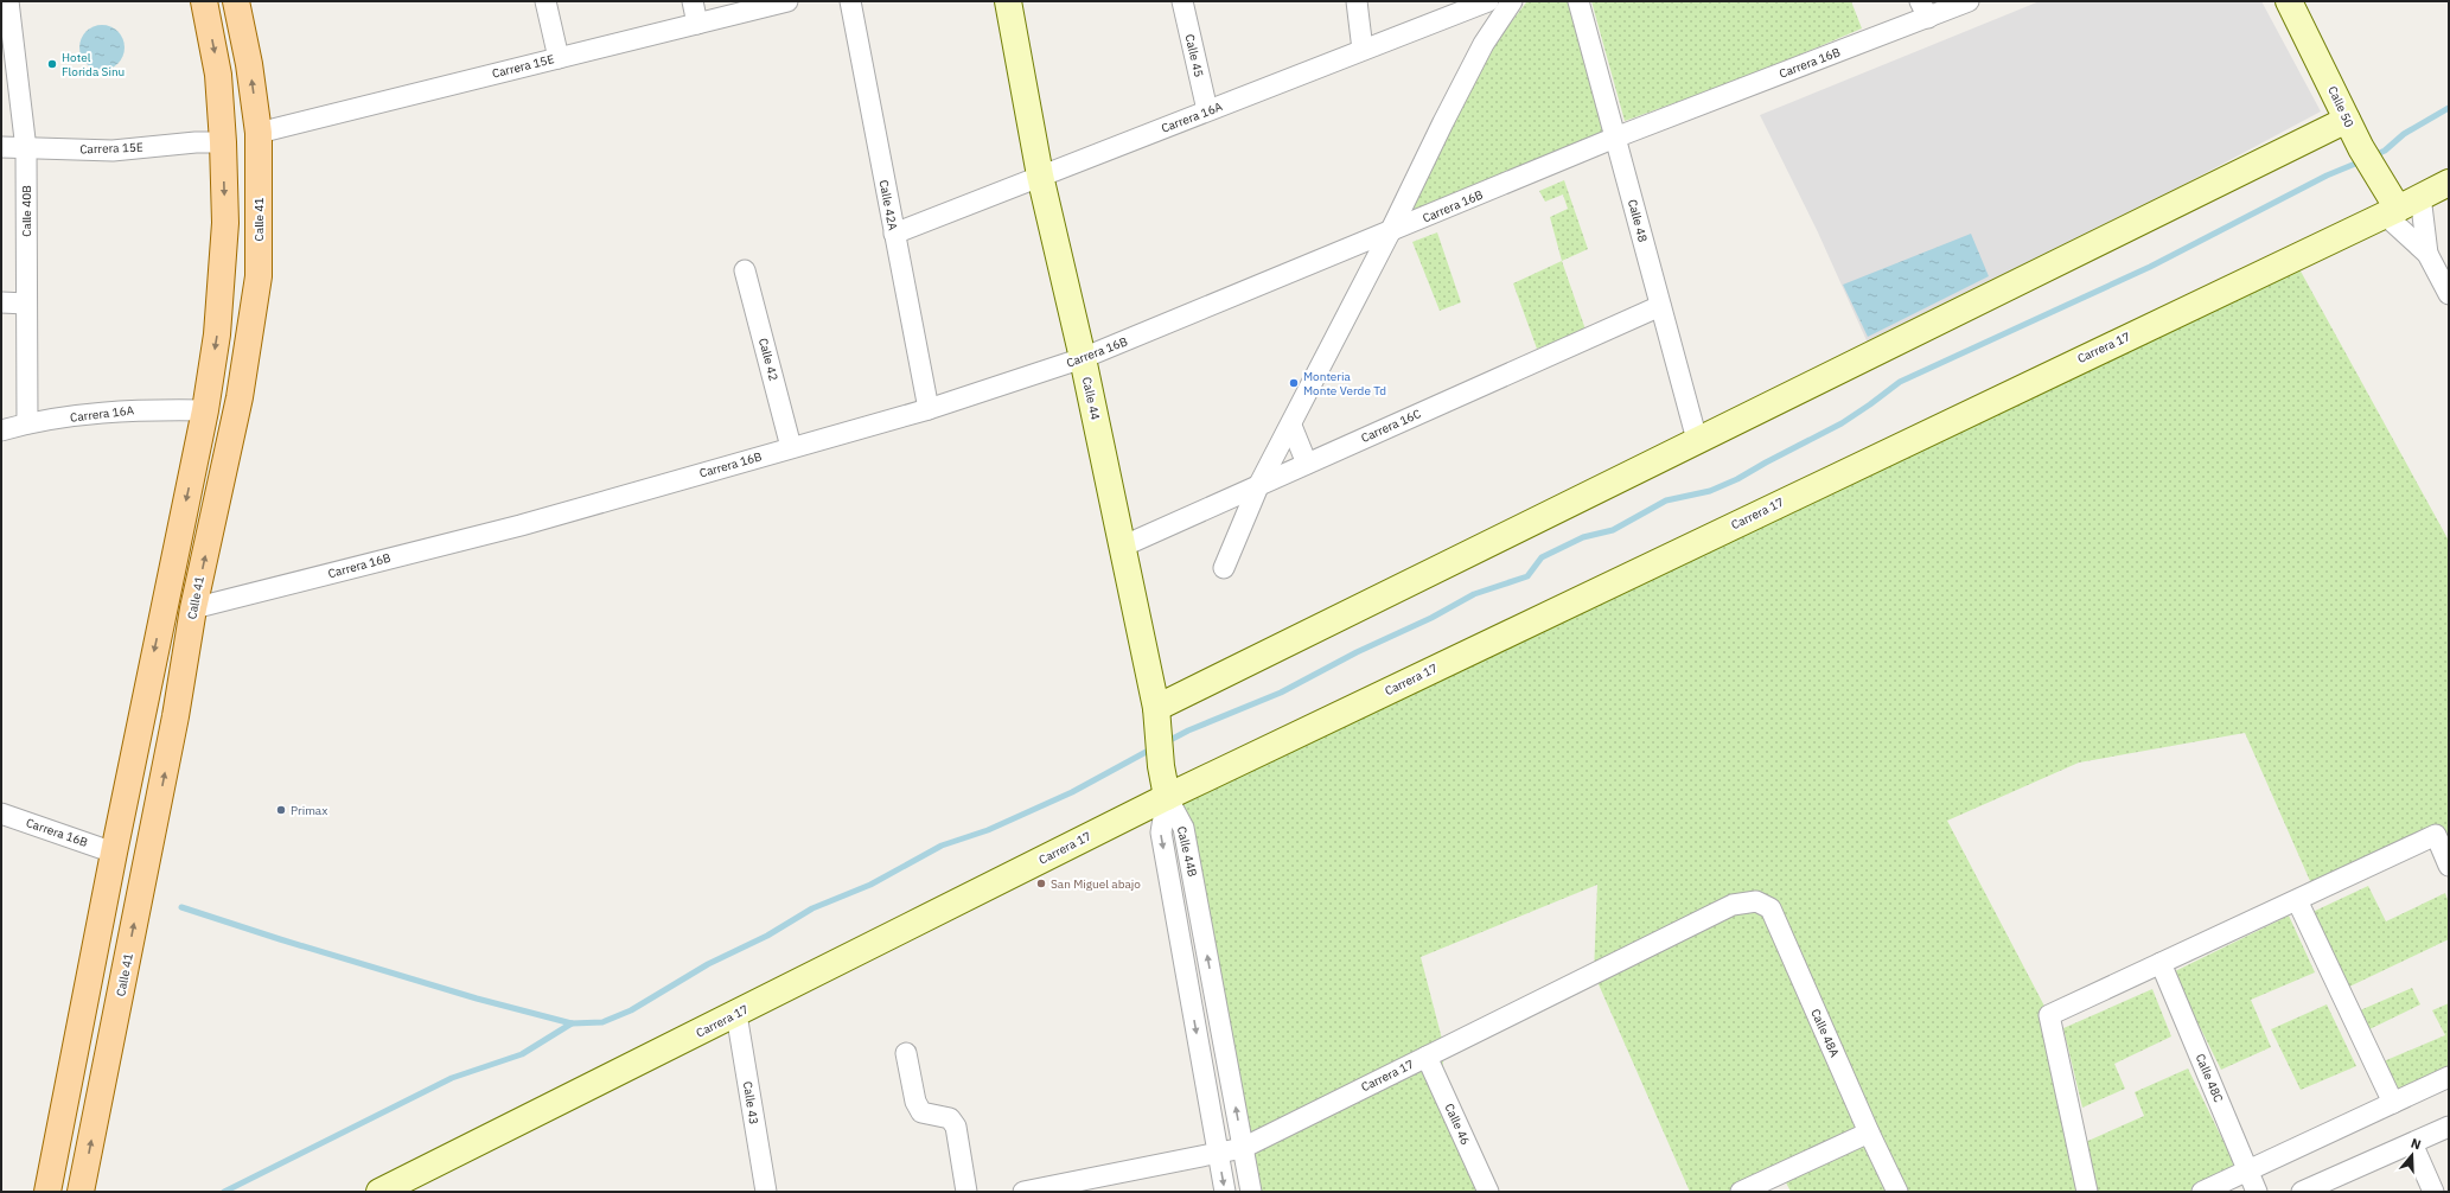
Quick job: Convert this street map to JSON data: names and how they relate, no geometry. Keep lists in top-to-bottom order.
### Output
{
  "streets": {
    "main road": ["Calle 41"],
    "street": [
      "Calle 45",
      "Carrera 16B",
      "Carrera 15E",
      "Calle 50",
      "Carrera 16A",
      "Calle 42A",
      "Calle 40B",
      "Calle 48",
      "Carrera 17",
      "Calle 42",
      "Calle 44",
      "Carrera 16C",
      "Calle 44B",
      "Calle 48A",
      "Calle 48C",
      "Calle 43",
      "Calle 46"
    ]
  },
  "crossings": [
    ["Calle 45", "Carrera 16A"],
    ["Carrera 16B", "Calle 42A"],
    ["Carrera 16B", "Calle 41"],
    ["Carrera 16B", "Calle 48"],
    ["Carrera 16B", "Calle 42"],
    ["Carrera 16B", "Calle 44"],
    ["Carrera 15E", "Calle 40B"],
    ["Carrera 15E", "Calle 41"],
    ["Calle 50", "Carrera 17"],
    ["Carrera 16A", "Calle 42A"],
    ["Carrera 16A", "Calle 40B"],
    ["Carrera 16A", "Calle 44"],
    ["Calle 48", "Carrera 16C"],
    ["Carrera 17", "Calle 44"],
    ["Carrera 17", "Calle 44B"],
    ["Carrera 17", "Calle 48A"],
    ["Carrera 17", "Calle 43"],
    ["Carrera 17", "Calle 46"],
    ["Calle 44", "Carrera 16C"],
    ["Calle 44", "Calle 44B"]
  ],
  "places": [
    "Hotel Florida Sinu",
    "Monteria Monte Verde Td",
    "Primax",
    "San Miguel abajo"
  ],
  "north": "top"
}
